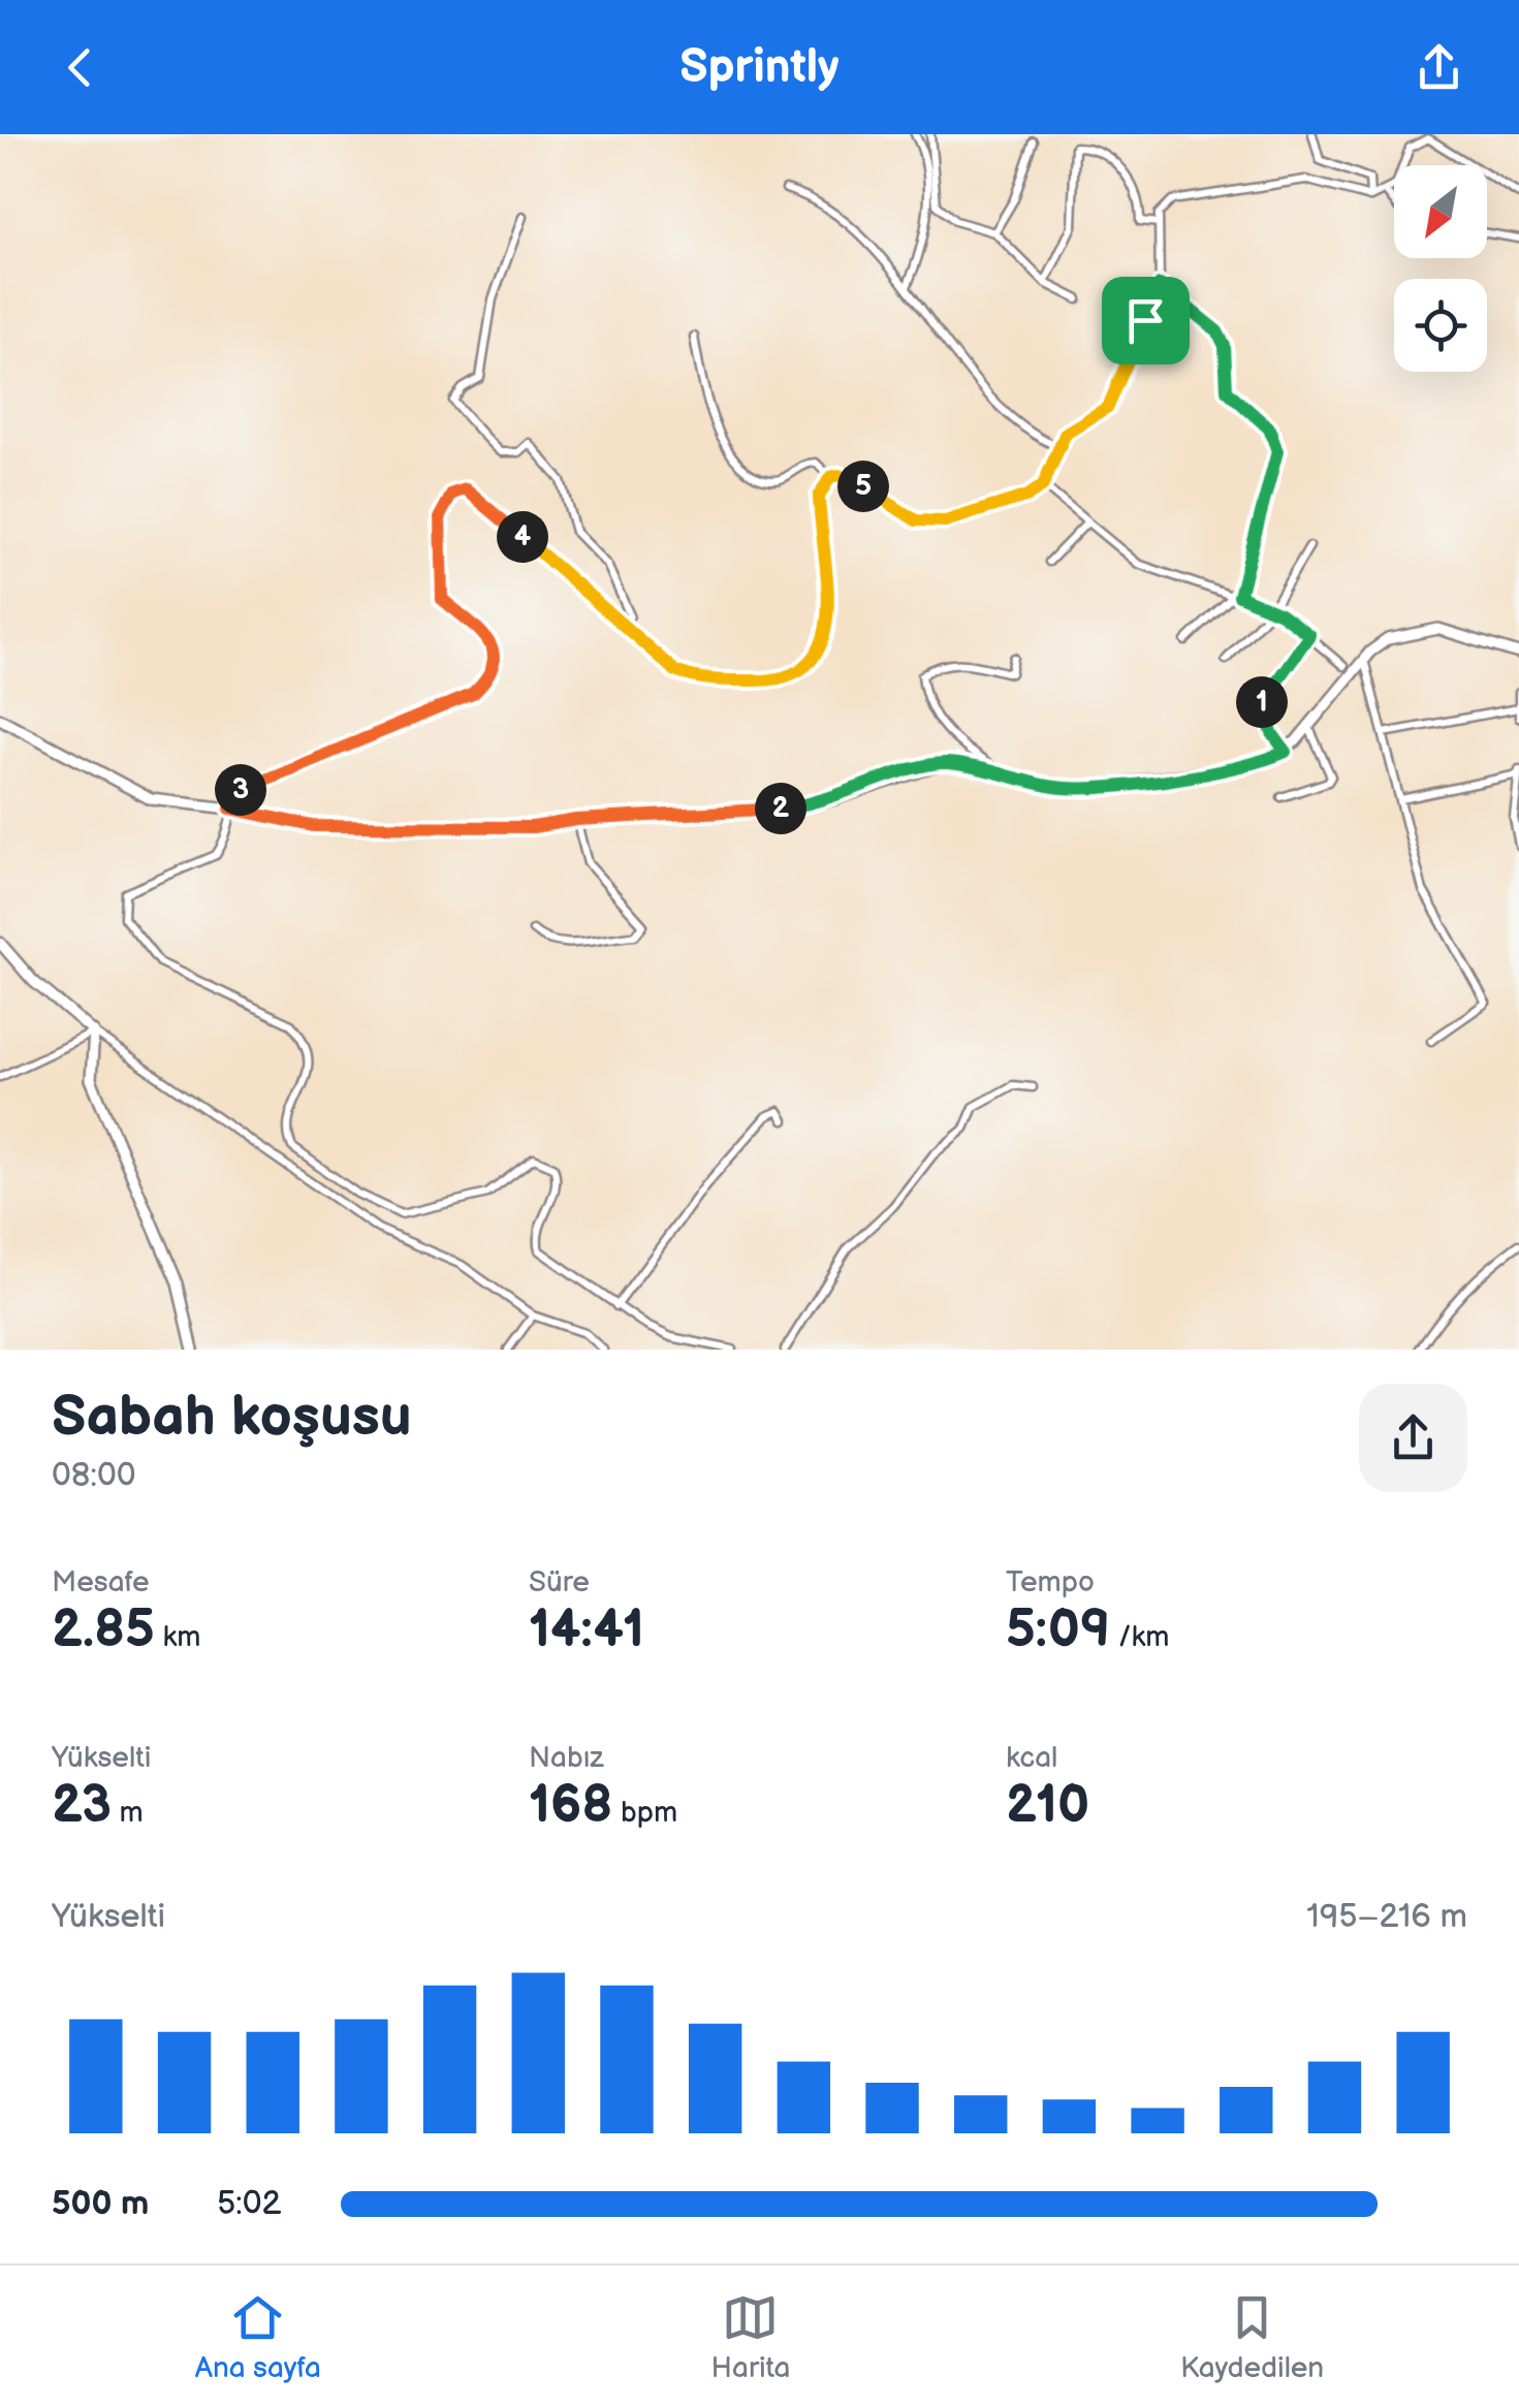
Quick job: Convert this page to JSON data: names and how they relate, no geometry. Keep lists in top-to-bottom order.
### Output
{
  "north": "bottom left",
  "page": {
    "header": "Sprintly",
    "pins": [
      "5",
      "4",
      "1",
      "3",
      "2"
    ],
    "heading": ["Sabah koşusu", "08:00"],
    "stats": [
      ["Mesafe", "2.85 km"],
      ["Süre", "14:41"],
      ["Tempo", "5:09 /km"],
      ["Yükselti", "23 m"],
      ["Nabız", "168 bpm"],
      ["kcal", "210"]
    ],
    "chart": ["Yükselti", "195–216 m"],
    "list": [
      {
        "name": "500 m",
        "note": "5:02"
      }
    ],
    "tabs": ["Ana sayfa", "Harita", "Kaydedilen"]
  }
}
